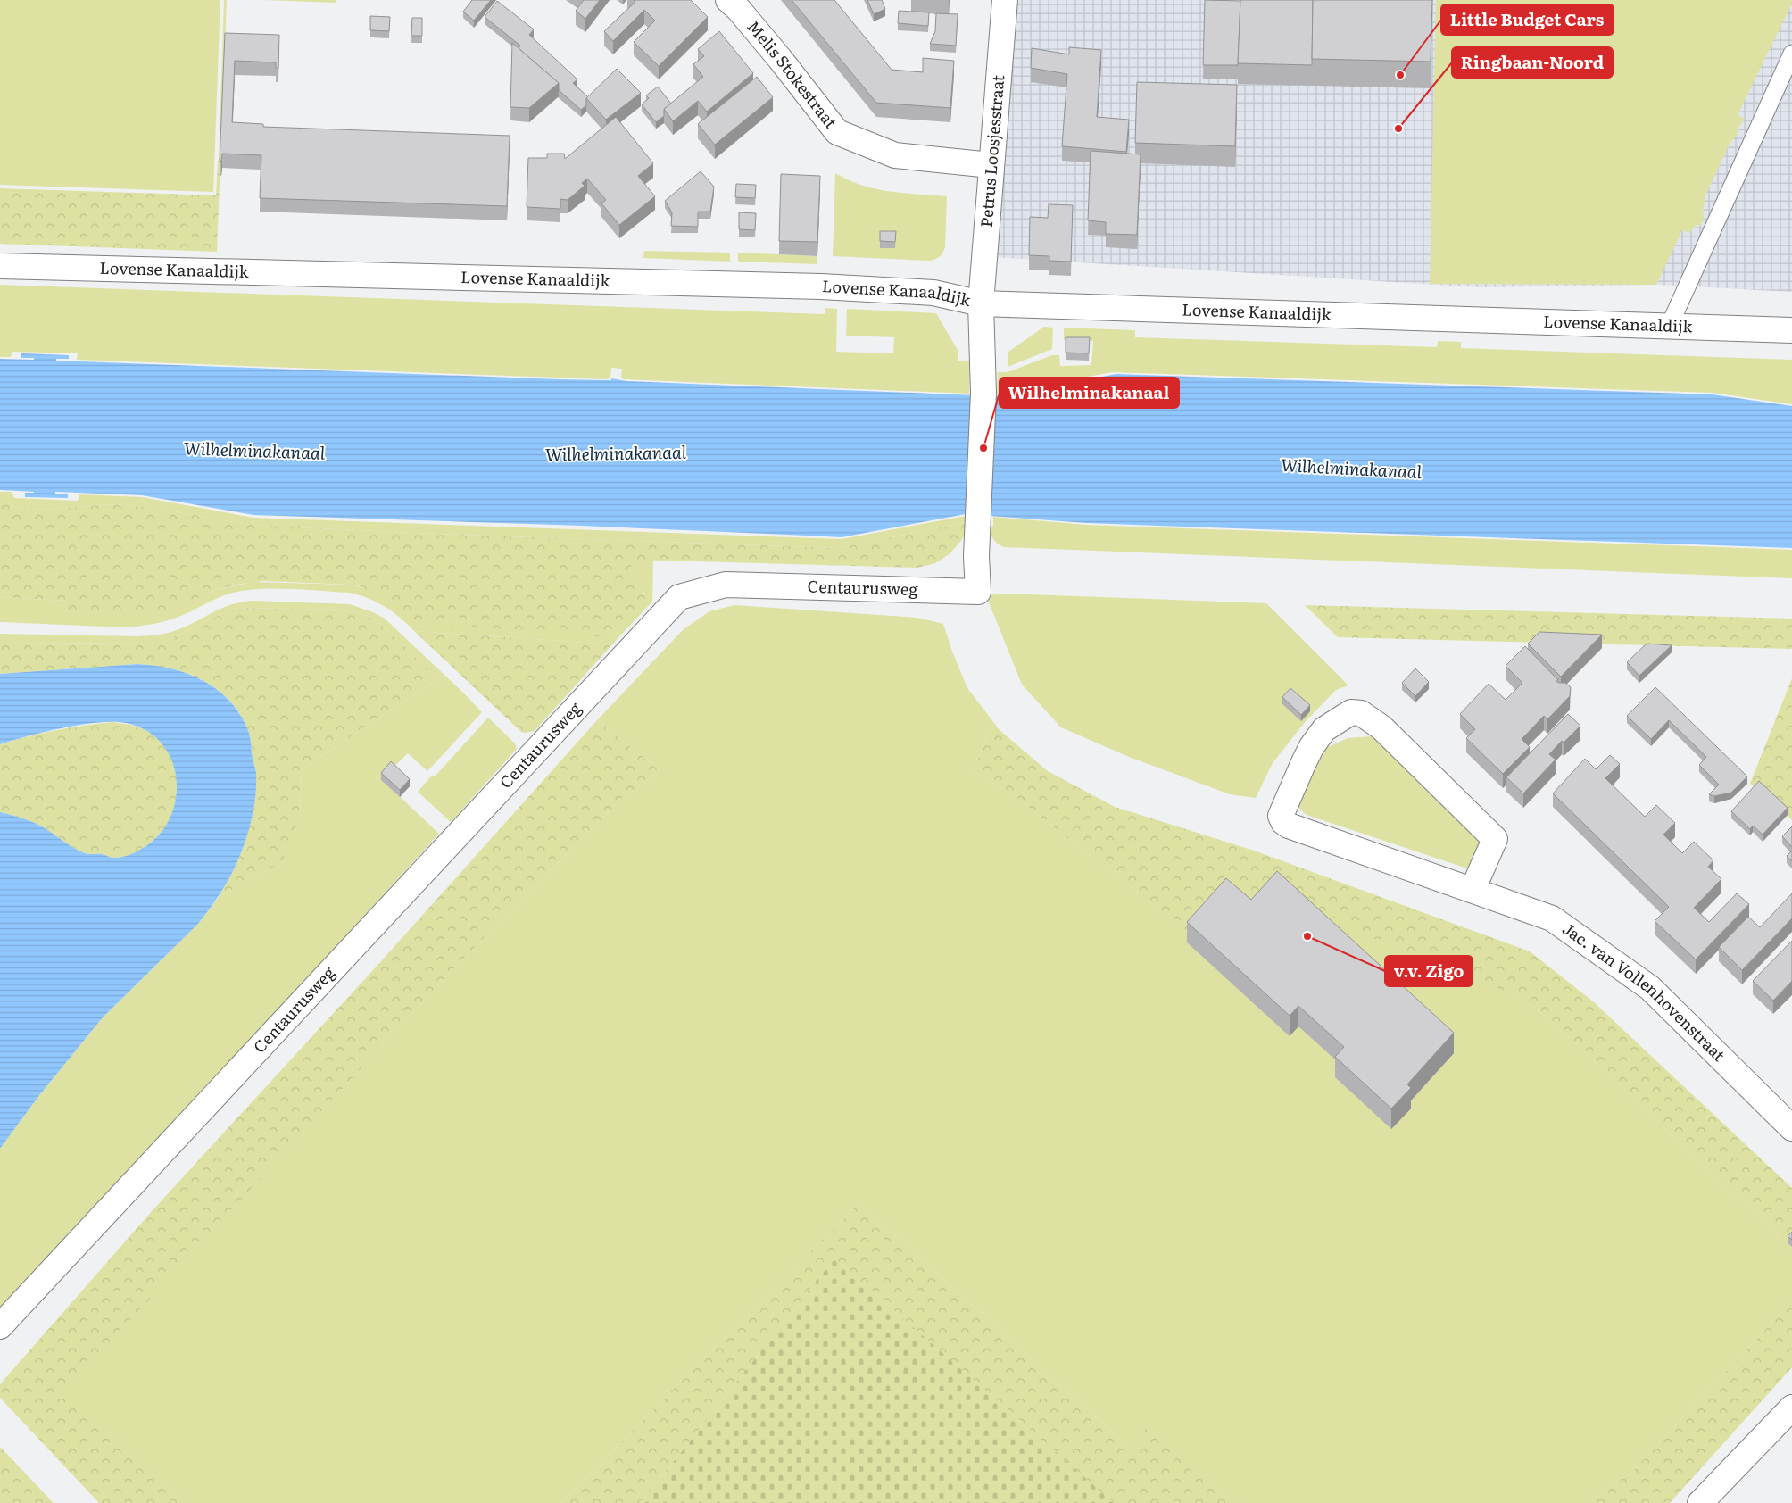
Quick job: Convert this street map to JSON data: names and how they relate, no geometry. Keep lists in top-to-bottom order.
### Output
{
  "streets": {
    "street": [
      "Melis Stokestraat",
      "Petrus Loosjesstraat",
      "Lovense Kanaaldijk",
      "Centaurusweg",
      "Jac. van Vollenhovenstraat"
    ]
  },
  "crossings": [
    ["Melis Stokestraat", "Petrus Loosjesstraat"],
    ["Petrus Loosjesstraat", "Lovense Kanaaldijk"],
    ["Petrus Loosjesstraat", "Centaurusweg"],
    ["Lovense Kanaaldijk", "Centaurusweg"]
  ],
  "water": ["Wilhelminakanaal"],
  "places": [
    "Little Budget Cars",
    "Ringbaan-Noord",
    "Wilhelminakanaal",
    "v.v. Zigo"
  ]
}
